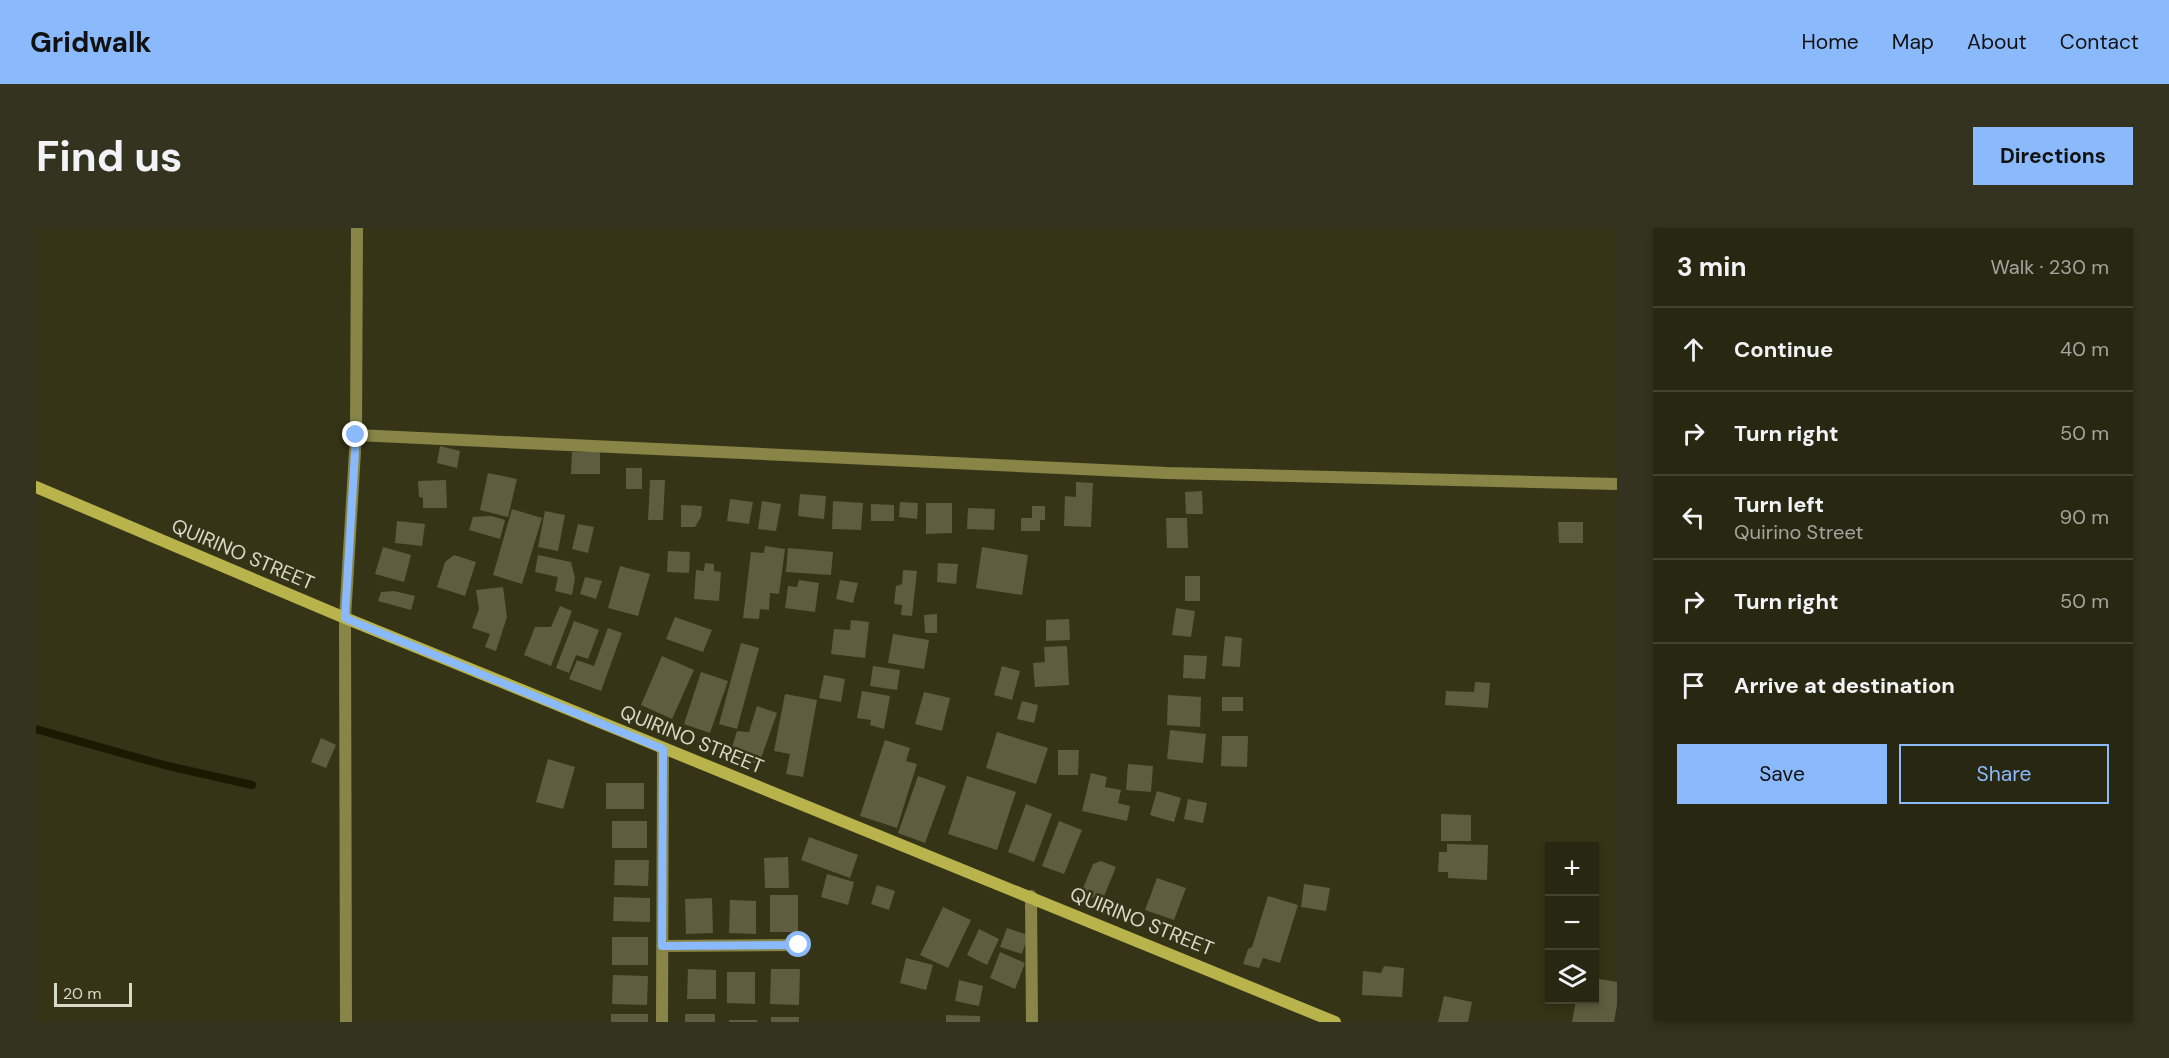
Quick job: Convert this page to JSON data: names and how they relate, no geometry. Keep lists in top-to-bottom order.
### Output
{
  "streets": {
    "street": ["QUIRINO STREET"]
  },
  "scale_bar": "20 m",
  "page": {
    "header": "Gridwalk",
    "nav": [
      "Home",
      "Map",
      "About",
      "Contact"
    ],
    "buttons": [
      "Directions",
      ["Save", "Share"]
    ],
    "title": "Find us",
    "heading": ["3 min", "Walk · 230 m"],
    "list": [
      ["Continue", "40 m"],
      ["Turn right", "50 m"],
      ["Turn left", "Quirino Street", "90 m"],
      ["Turn right", "50 m"],
      "Arrive at destination"
    ],
    "map_buttons": ["+", "−"],
    "scale": "20 m"
  }
}
